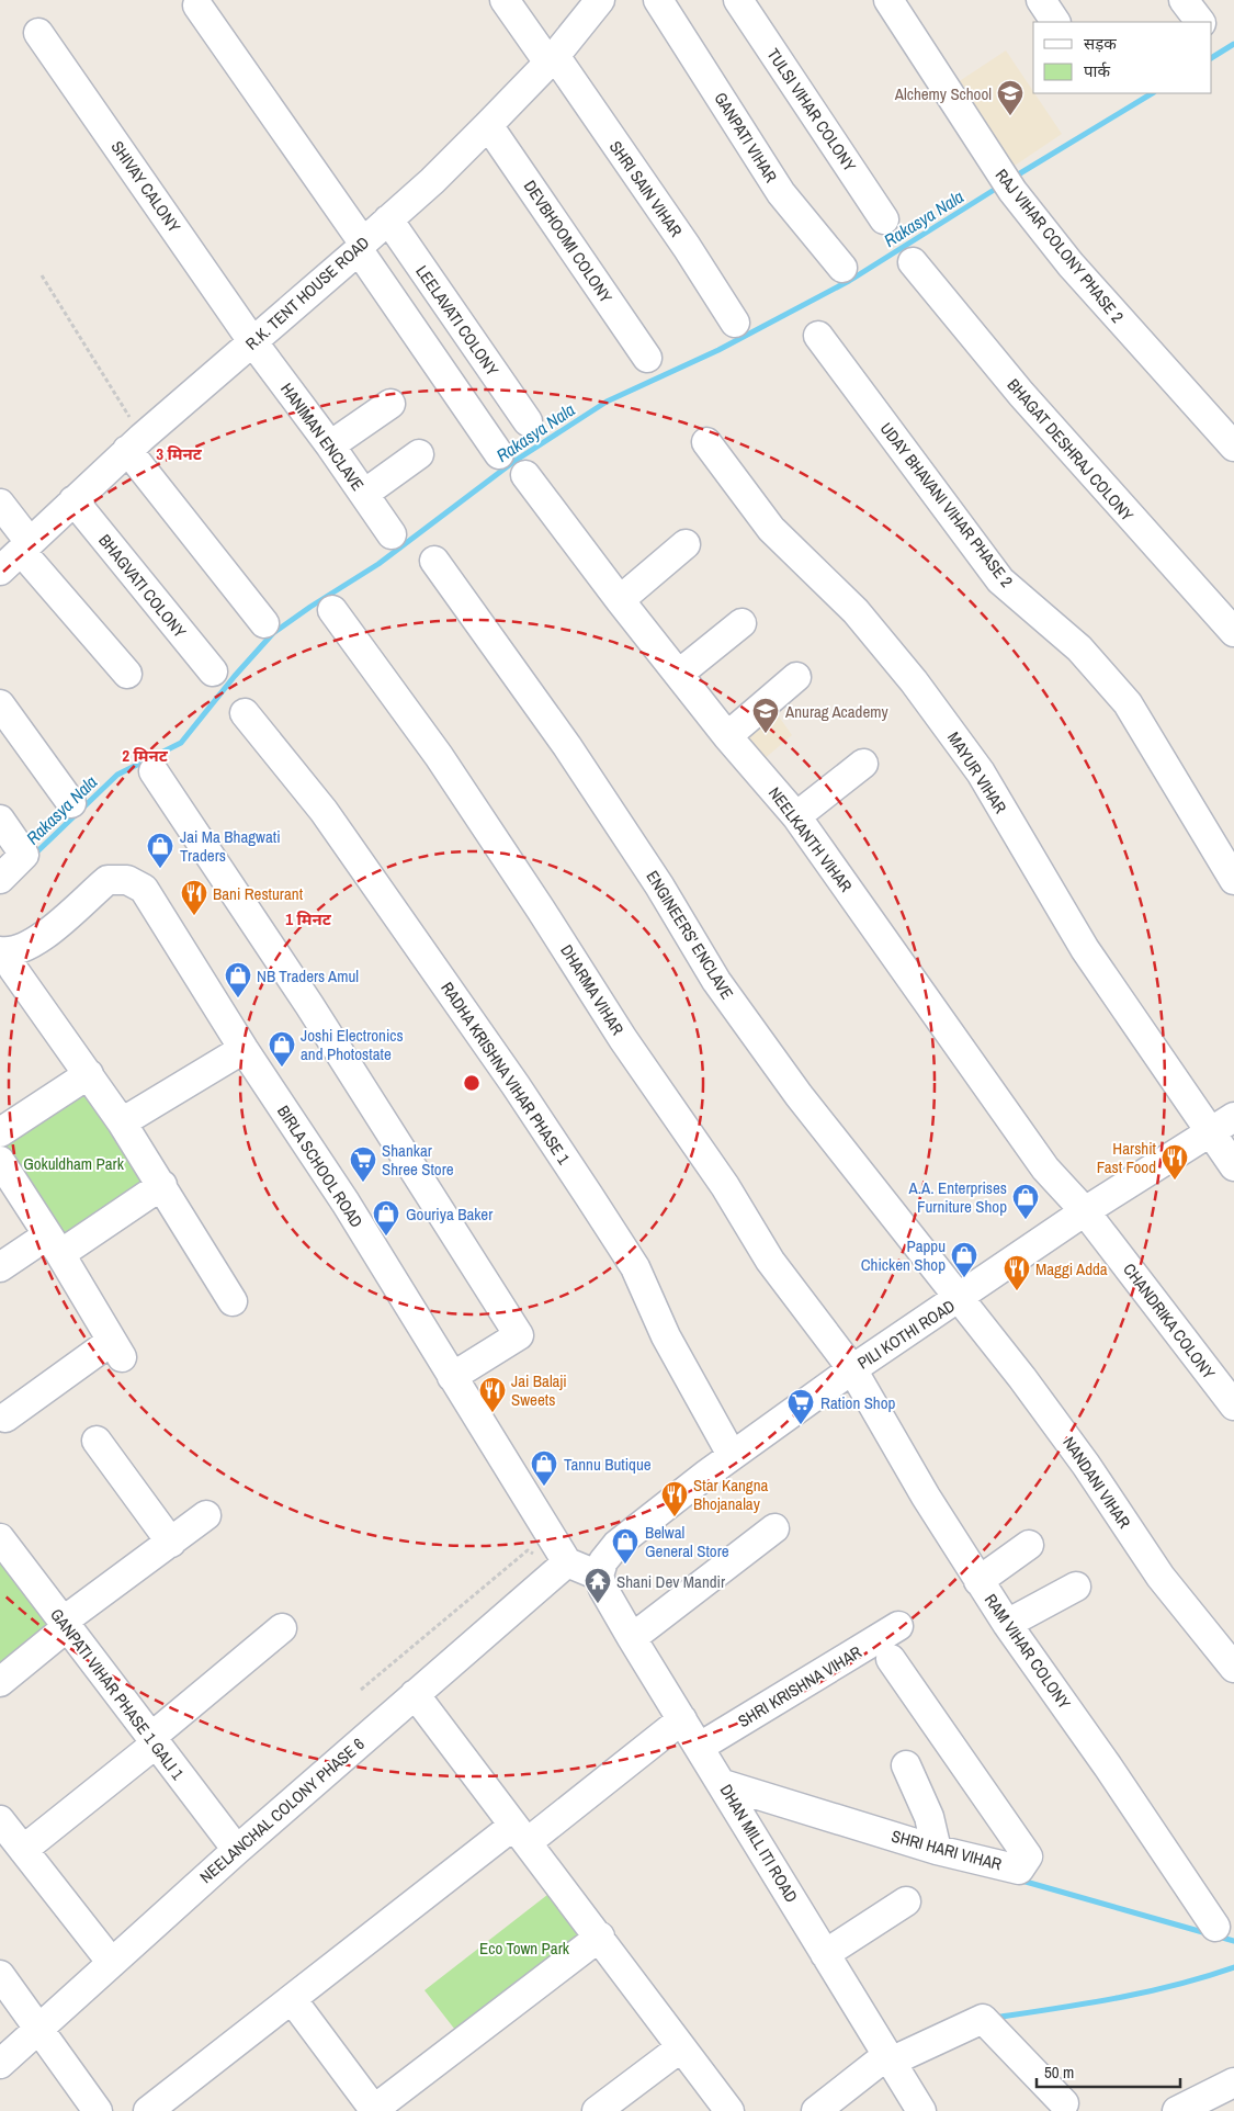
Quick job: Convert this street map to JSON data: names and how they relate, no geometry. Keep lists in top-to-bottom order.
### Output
{
  "streets": {
    "street": [
      "TULSI VIHAR COLONY",
      "GANPATI VIHAR",
      "SHIVAY CALONY",
      "SHRI SAIN VIHAR",
      "DEVBHOOMI COLONY",
      "RAJ VIHAR COLONY PHASE 2",
      "R.K. TENT HOUSE ROAD",
      "LEELAVATI COLONY",
      "HANIMAN ENCLAVE",
      "BHAGAT DESHRAJ COLONY",
      "UDAY BHAVANI VIHAR PHASE 2",
      "BHAGVATI COLONY",
      "MAYUR VIHAR",
      "NEELKANTH VIHAR",
      "ENGINEERS' ENCLAVE",
      "DHARMA VIHAR",
      "RADHA KRISHNA VIHAR PHASE 1",
      "BIRLA SCHOOL ROAD",
      "CHANDRIKA COLONY",
      "PILI KOTHI ROAD",
      "NANDANI VIHAR",
      "RAM VIHAR COLONY",
      "SHRI KRISHNA VIHAR",
      "GANPATI VIHAR PHASE 1 GALI 1",
      "NEELANCHAL COLONY PHASE 6",
      "DHAN MILL ITI ROAD",
      "SHRI HARI VIHAR"
    ]
  },
  "crossings": [
    ["SHIVAY CALONY", "R.K. TENT HOUSE ROAD"],
    ["SHIVAY CALONY", "HANIMAN ENCLAVE"],
    ["SHRI SAIN VIHAR", "R.K. TENT HOUSE ROAD"],
    ["DEVBHOOMI COLONY", "R.K. TENT HOUSE ROAD"],
    ["R.K. TENT HOUSE ROAD", "LEELAVATI COLONY"],
    ["R.K. TENT HOUSE ROAD", "HANIMAN ENCLAVE"],
    ["R.K. TENT HOUSE ROAD", "BHAGVATI COLONY"],
    ["MAYUR VIHAR", "PILI KOTHI ROAD"],
    ["NEELKANTH VIHAR", "CHANDRIKA COLONY"],
    ["NEELKANTH VIHAR", "PILI KOTHI ROAD"],
    ["ENGINEERS' ENCLAVE", "PILI KOTHI ROAD"],
    ["ENGINEERS' ENCLAVE", "NANDANI VIHAR"],
    ["DHARMA VIHAR", "PILI KOTHI ROAD"],
    ["DHARMA VIHAR", "RAM VIHAR COLONY"],
    ["RADHA KRISHNA VIHAR PHASE 1", "PILI KOTHI ROAD"],
    ["BIRLA SCHOOL ROAD", "NEELANCHAL COLONY PHASE 6"],
    ["CHANDRIKA COLONY", "PILI KOTHI ROAD"],
    ["PILI KOTHI ROAD", "NANDANI VIHAR"],
    ["PILI KOTHI ROAD", "RAM VIHAR COLONY"],
    ["PILI KOTHI ROAD", "DHAN MILL ITI ROAD"],
    ["SHRI KRISHNA VIHAR", "DHAN MILL ITI ROAD"],
    ["GANPATI VIHAR PHASE 1 GALI 1", "NEELANCHAL COLONY PHASE 6"],
    ["DHAN MILL ITI ROAD", "SHRI HARI VIHAR"]
  ],
  "water": ["Rakasya Nala"],
  "parks": ["Gokuldham Park", "Eco Town Park"],
  "places": {
    "school or university": ["Alchemy School", "Anurag Academy"],
    "shop": [
      "Jai Ma Bhagwati Traders",
      "NB Traders Amul",
      "Joshi Electronics and Photostate",
      "A.A. Enterprises Furniture Shop",
      "Gouriya Baker",
      "Pappu Chicken Shop",
      "Tannu Butique",
      "Belwal General Store"
    ],
    "restaurant": [
      "Bani Resturant",
      "Harshit Fast Food",
      "Maggi Adda",
      "Jai Balaji Sweets",
      "Star Kangna Bhojanalay"
    ],
    "supermarket": ["Shankar Shree Store", "Ration Shop"],
    "temple": ["Shani Dev Mandir"]
  },
  "legend": ["सड़क", "पार्क"],
  "scale_bar": "50 m",
  "rings": ["3 मिनट", "2 मिनट", "1 मिनट"]
}
